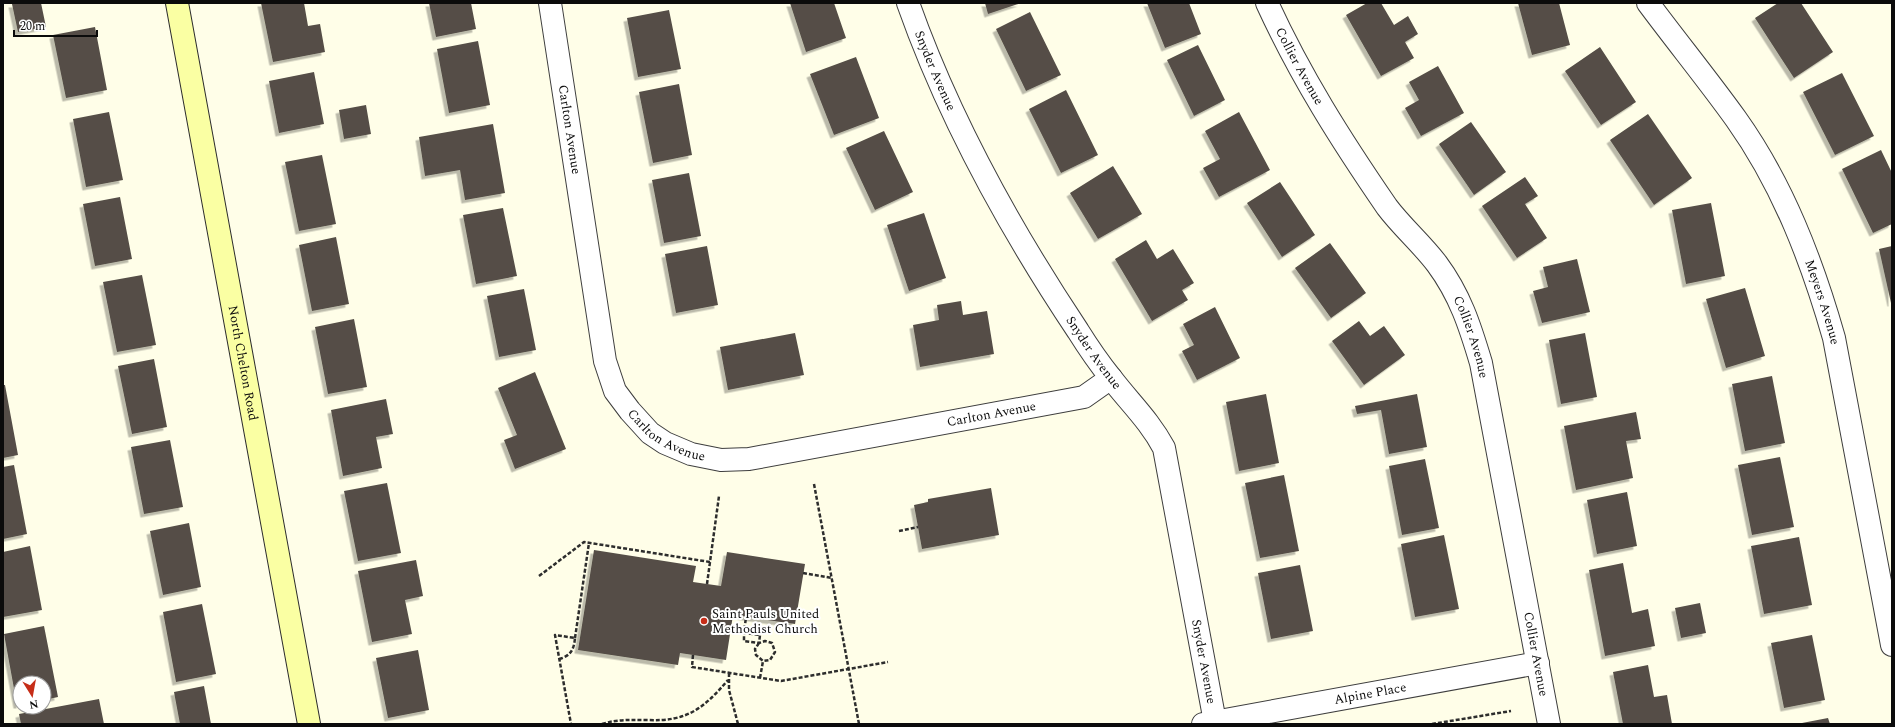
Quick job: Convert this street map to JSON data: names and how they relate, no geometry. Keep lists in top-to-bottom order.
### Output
{
  "streets": {
    "main road": ["North Chelton Road"],
    "street": [
      "Collier Avenue",
      "Snyder Avenue",
      "Carlton Avenue",
      "Meyers Avenue",
      "Alpine Place"
    ]
  },
  "crossings": [
    ["Collier Avenue", "Alpine Place"],
    ["Snyder Avenue", "Carlton Avenue"],
    ["Snyder Avenue", "Alpine Place"]
  ],
  "places": ["Saint Pauls United Methodist Church"],
  "scale_bar": "20 m",
  "north": "bottom"
}
